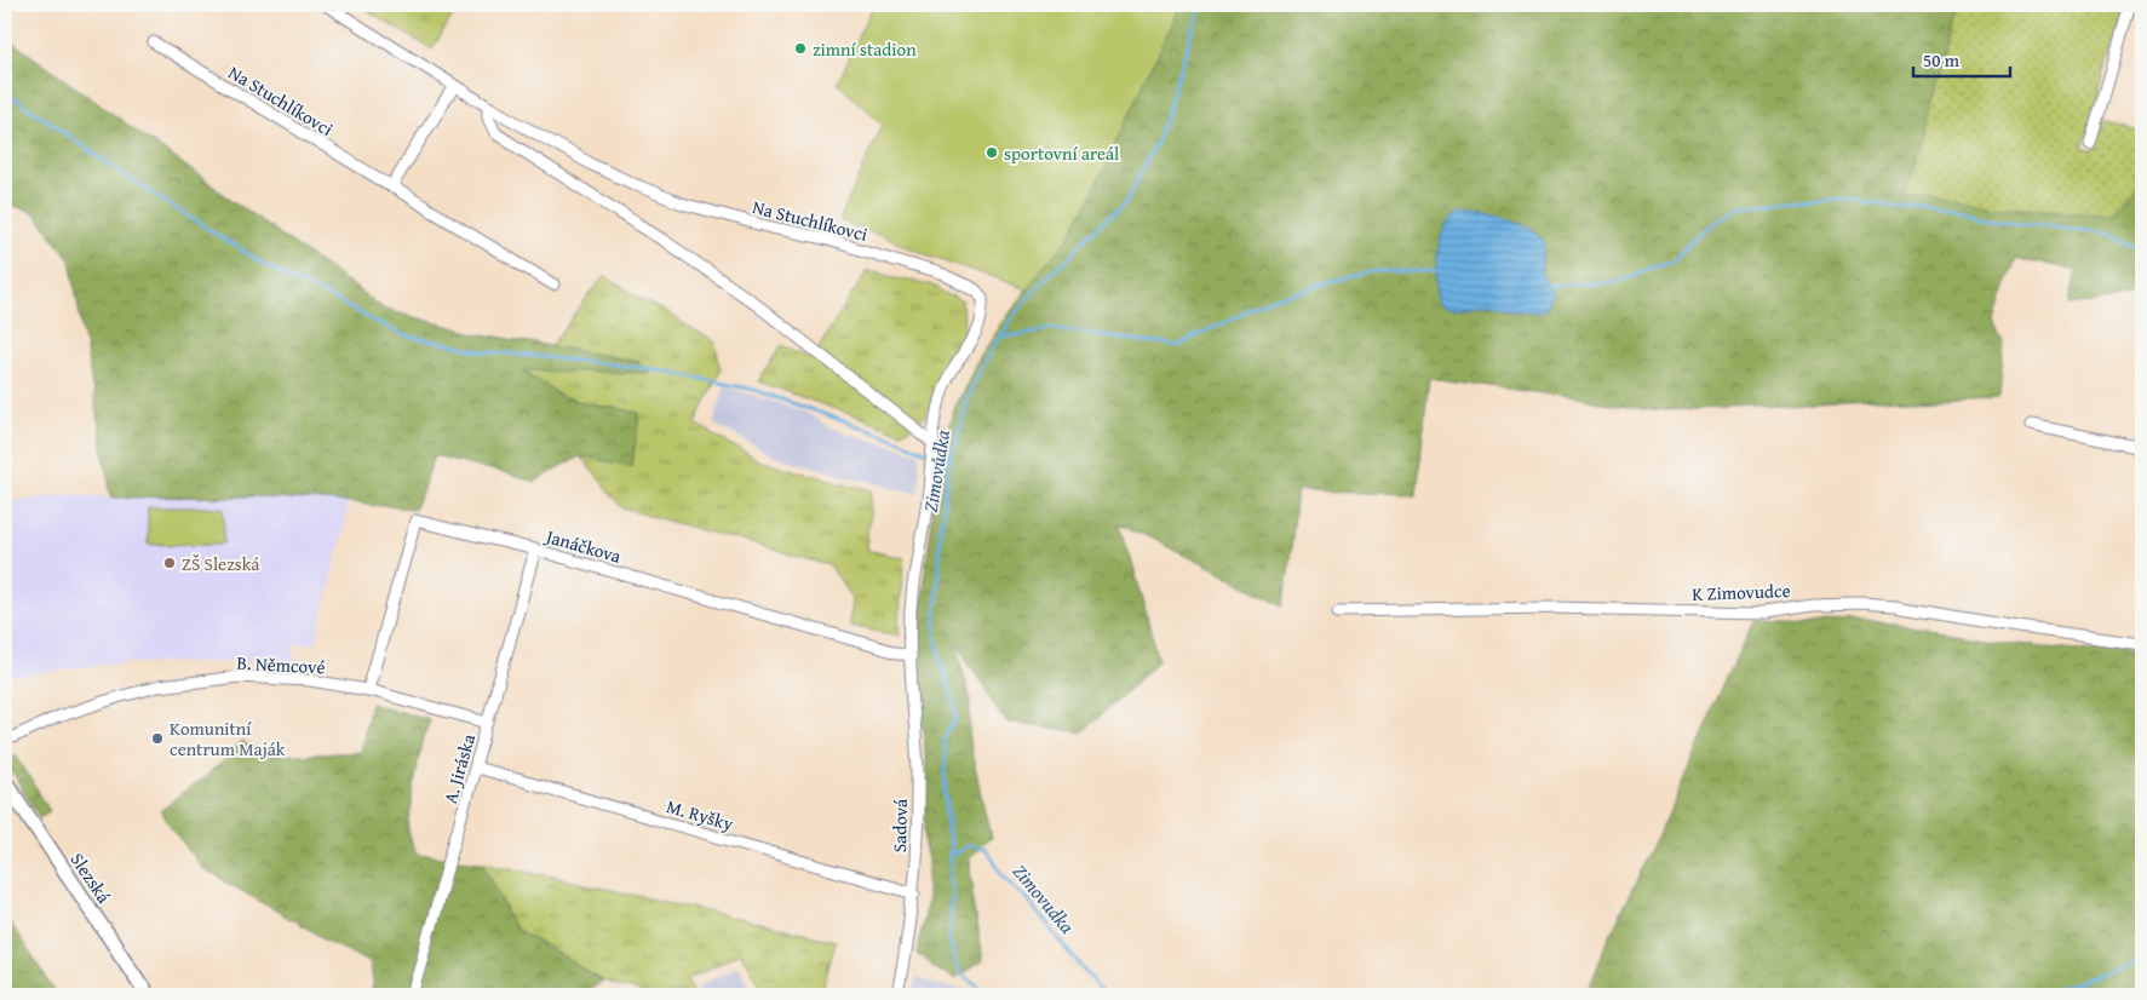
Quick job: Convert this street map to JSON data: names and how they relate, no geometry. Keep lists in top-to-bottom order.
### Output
{
  "streets": {
    "street": [
      "Na Stuchlíkovci",
      "Janáčkova",
      "K Zimovudce",
      "B. Němcové",
      "A. Jiráska",
      "M. Ryšky",
      "Sadová",
      "Slezská"
    ]
  },
  "crossings": [
    ["Na Stuchlíkovci", "Janáčkova"],
    ["Na Stuchlíkovci", "Sadová"],
    ["Janáčkova", "B. Němcové"],
    ["Janáčkova", "A. Jiráska"],
    ["Janáčkova", "Sadová"],
    ["B. Němcové", "A. Jiráska"],
    ["A. Jiráska", "M. Ryšky"],
    ["M. Ryšky", "Sadová"]
  ],
  "water": ["Zimovůdka", "Zimovudka"],
  "places": [
    "zimní stadion",
    "sportovní areál",
    "ZŠ Slezská",
    "Komunitní centrum Maják"
  ],
  "scale_bar": "50 m"
}
